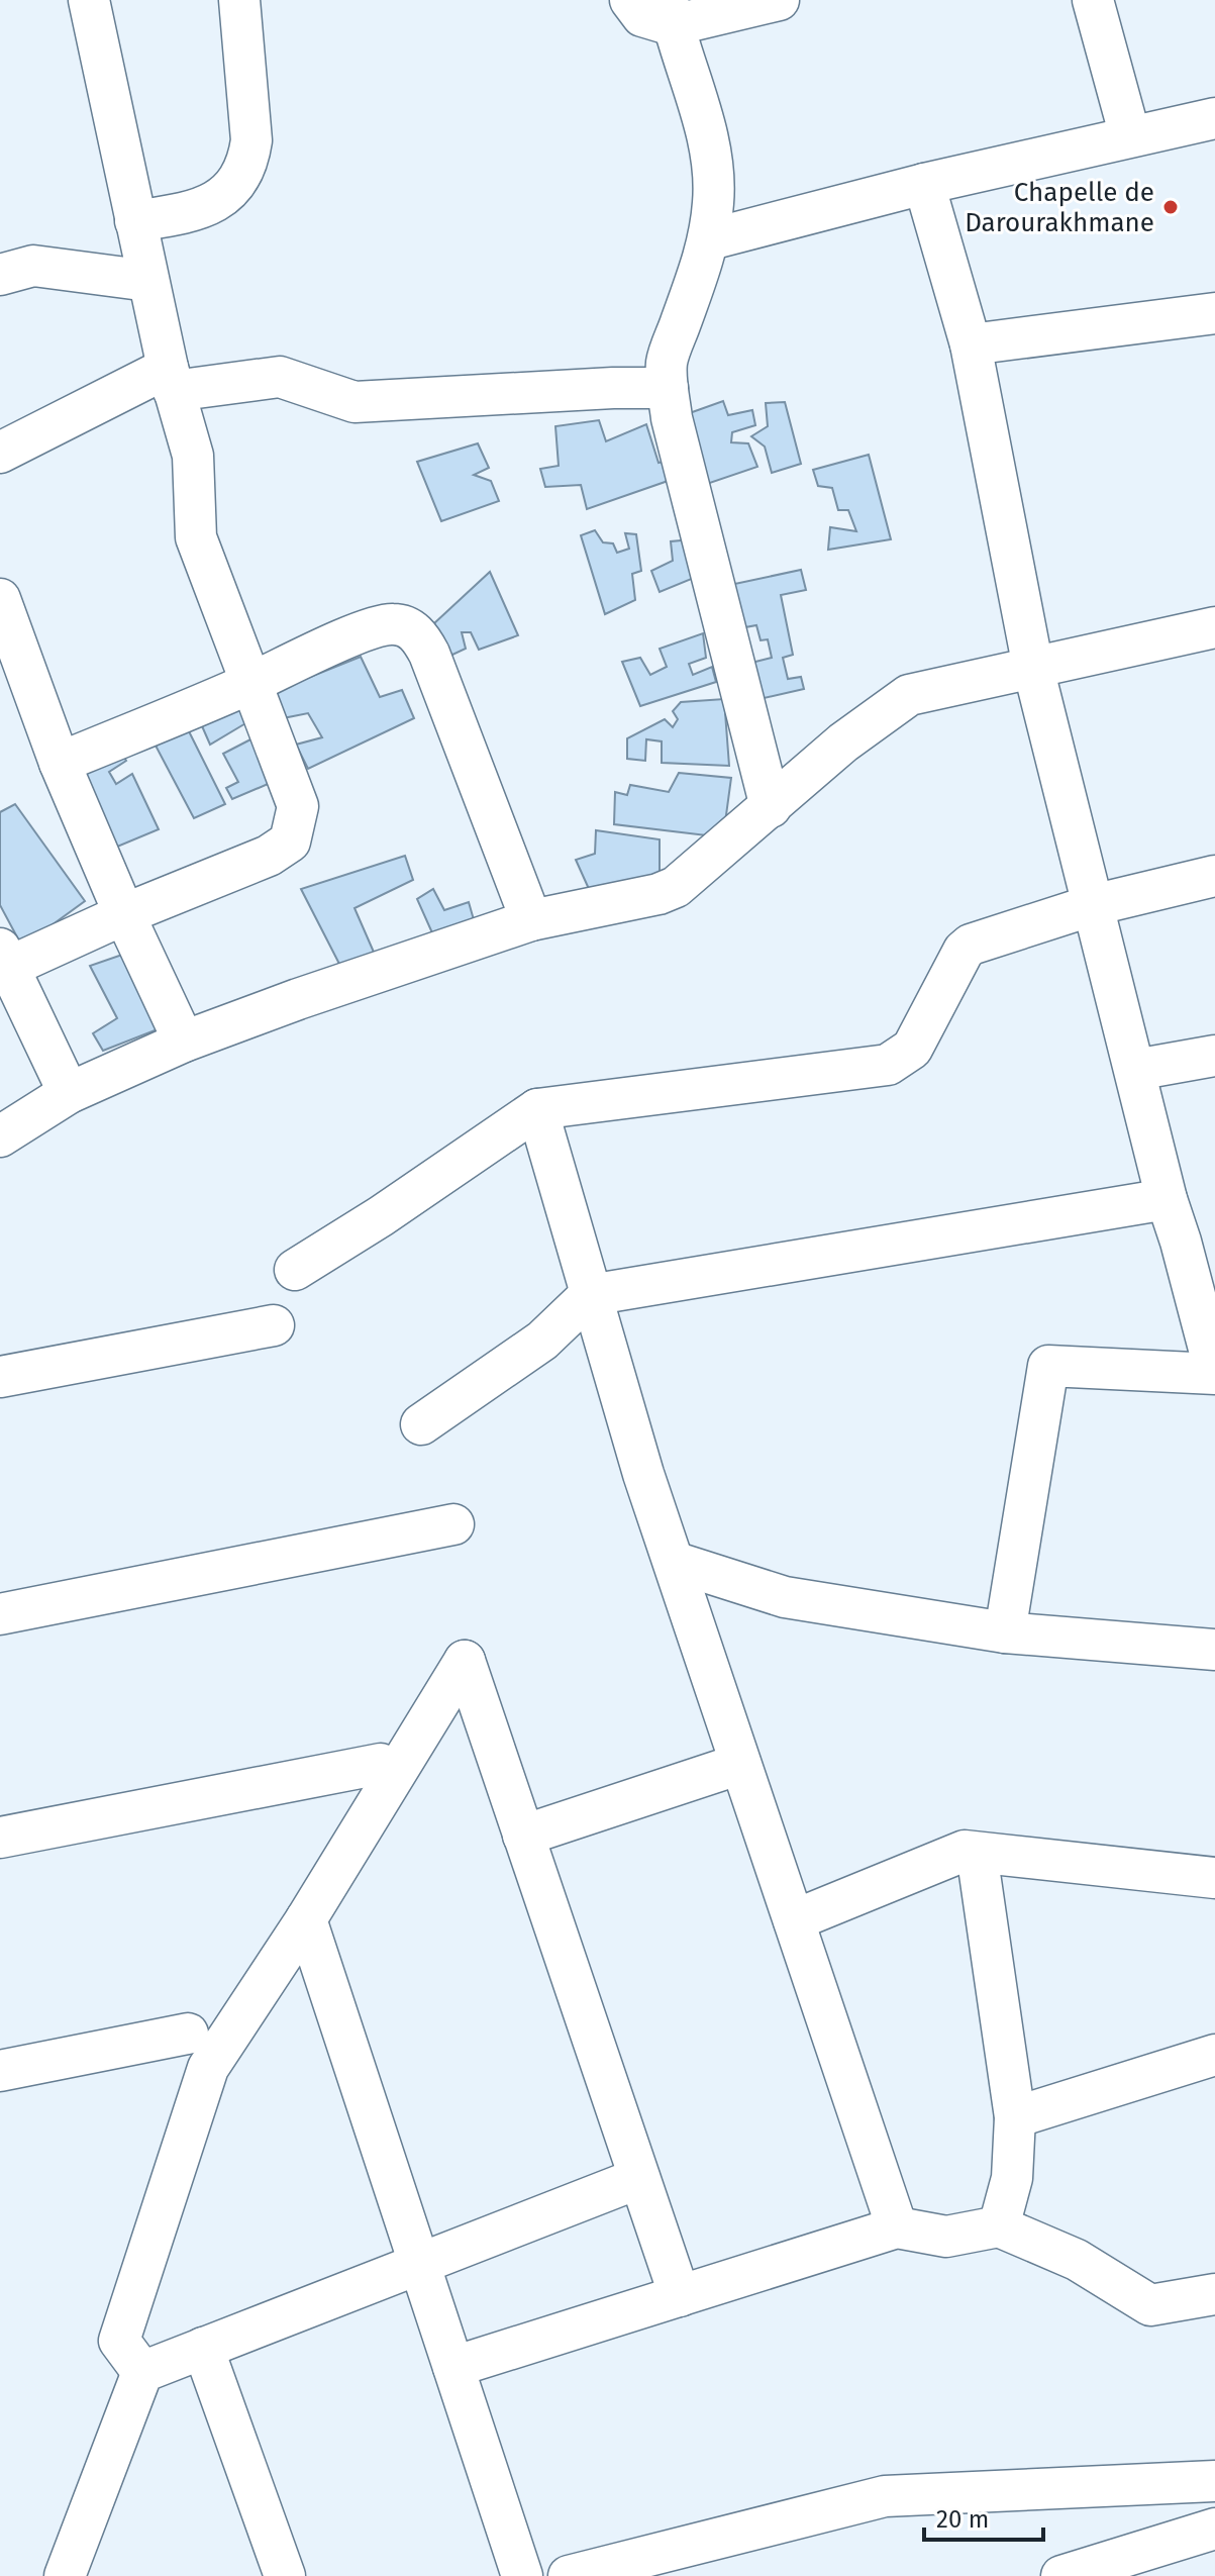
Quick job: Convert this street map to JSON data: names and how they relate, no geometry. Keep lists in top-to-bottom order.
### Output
{
  "places": ["Chapelle de Darourakhmane"],
  "scale_bar": "20 m"
}
